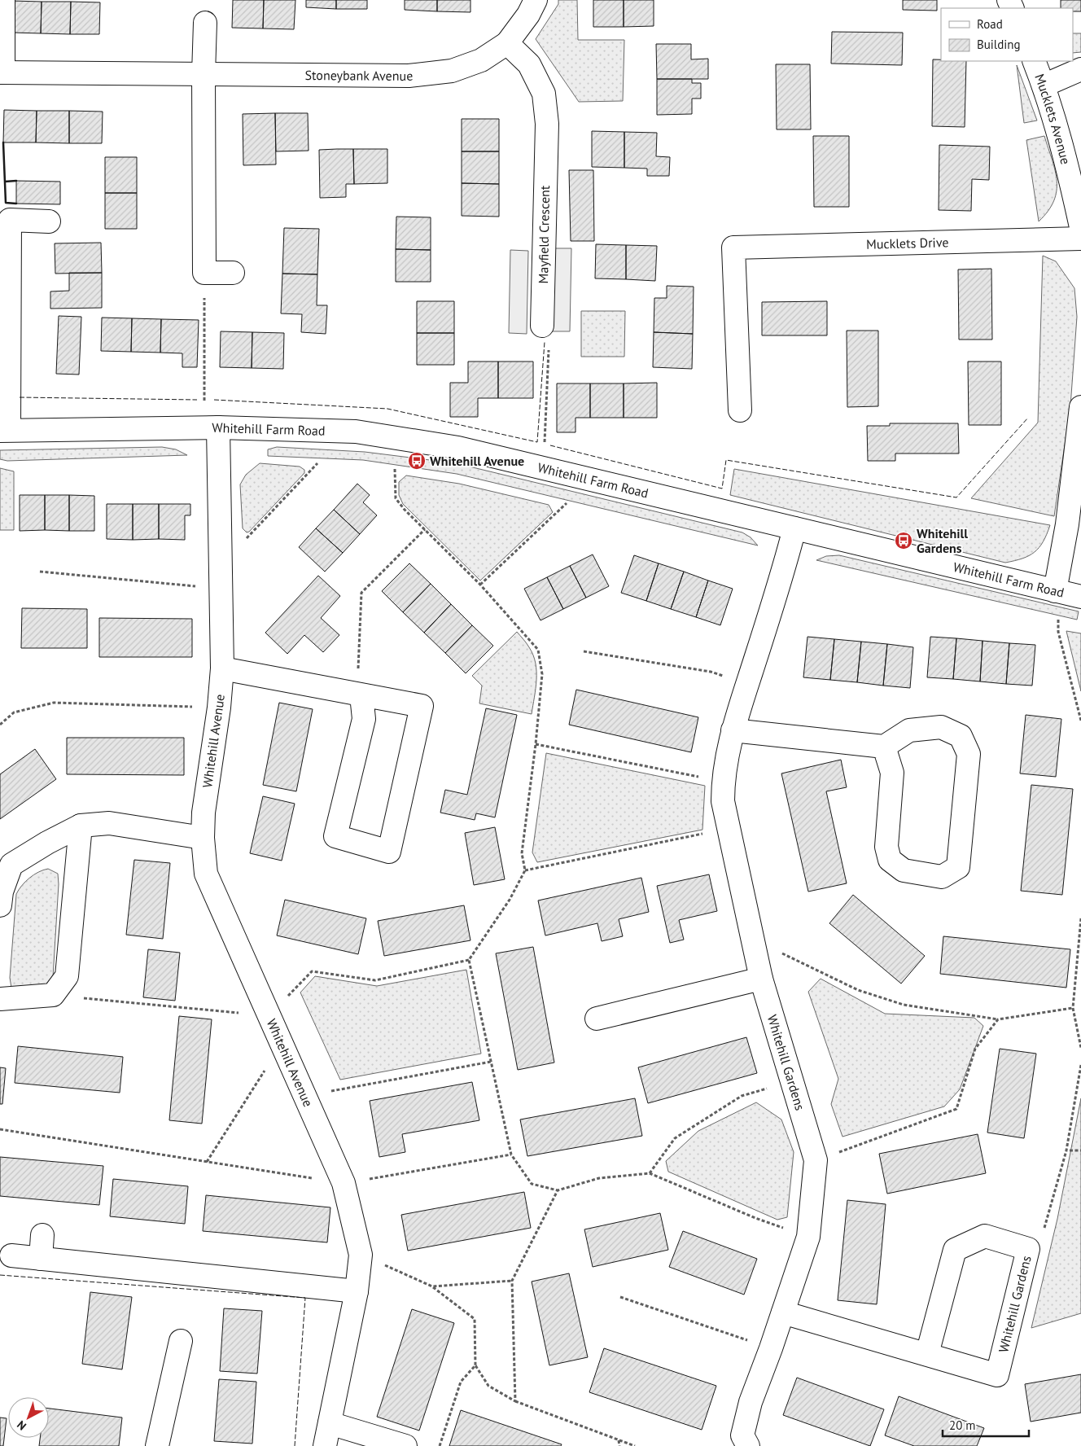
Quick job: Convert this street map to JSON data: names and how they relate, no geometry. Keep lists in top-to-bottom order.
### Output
{
  "streets": {
    "street": [
      "Stoneybank Avenue",
      "Mucklets Avenue",
      "Mayfield Crescent",
      "Mucklets Drive",
      "Whitehill Farm Road",
      "Whitehill Avenue",
      "Whitehill Gardens"
    ]
  },
  "crossings": [
    ["Stoneybank Avenue", "Mayfield Crescent"],
    ["Whitehill Farm Road", "Whitehill Avenue"],
    ["Whitehill Farm Road", "Whitehill Gardens"]
  ],
  "places": {
    "bus stop": ["Whitehill Avenue", "Whitehill Gardens"]
  },
  "legend": ["Road", "Building"],
  "scale_bar": "20 m",
  "north": "bottom left"
}
